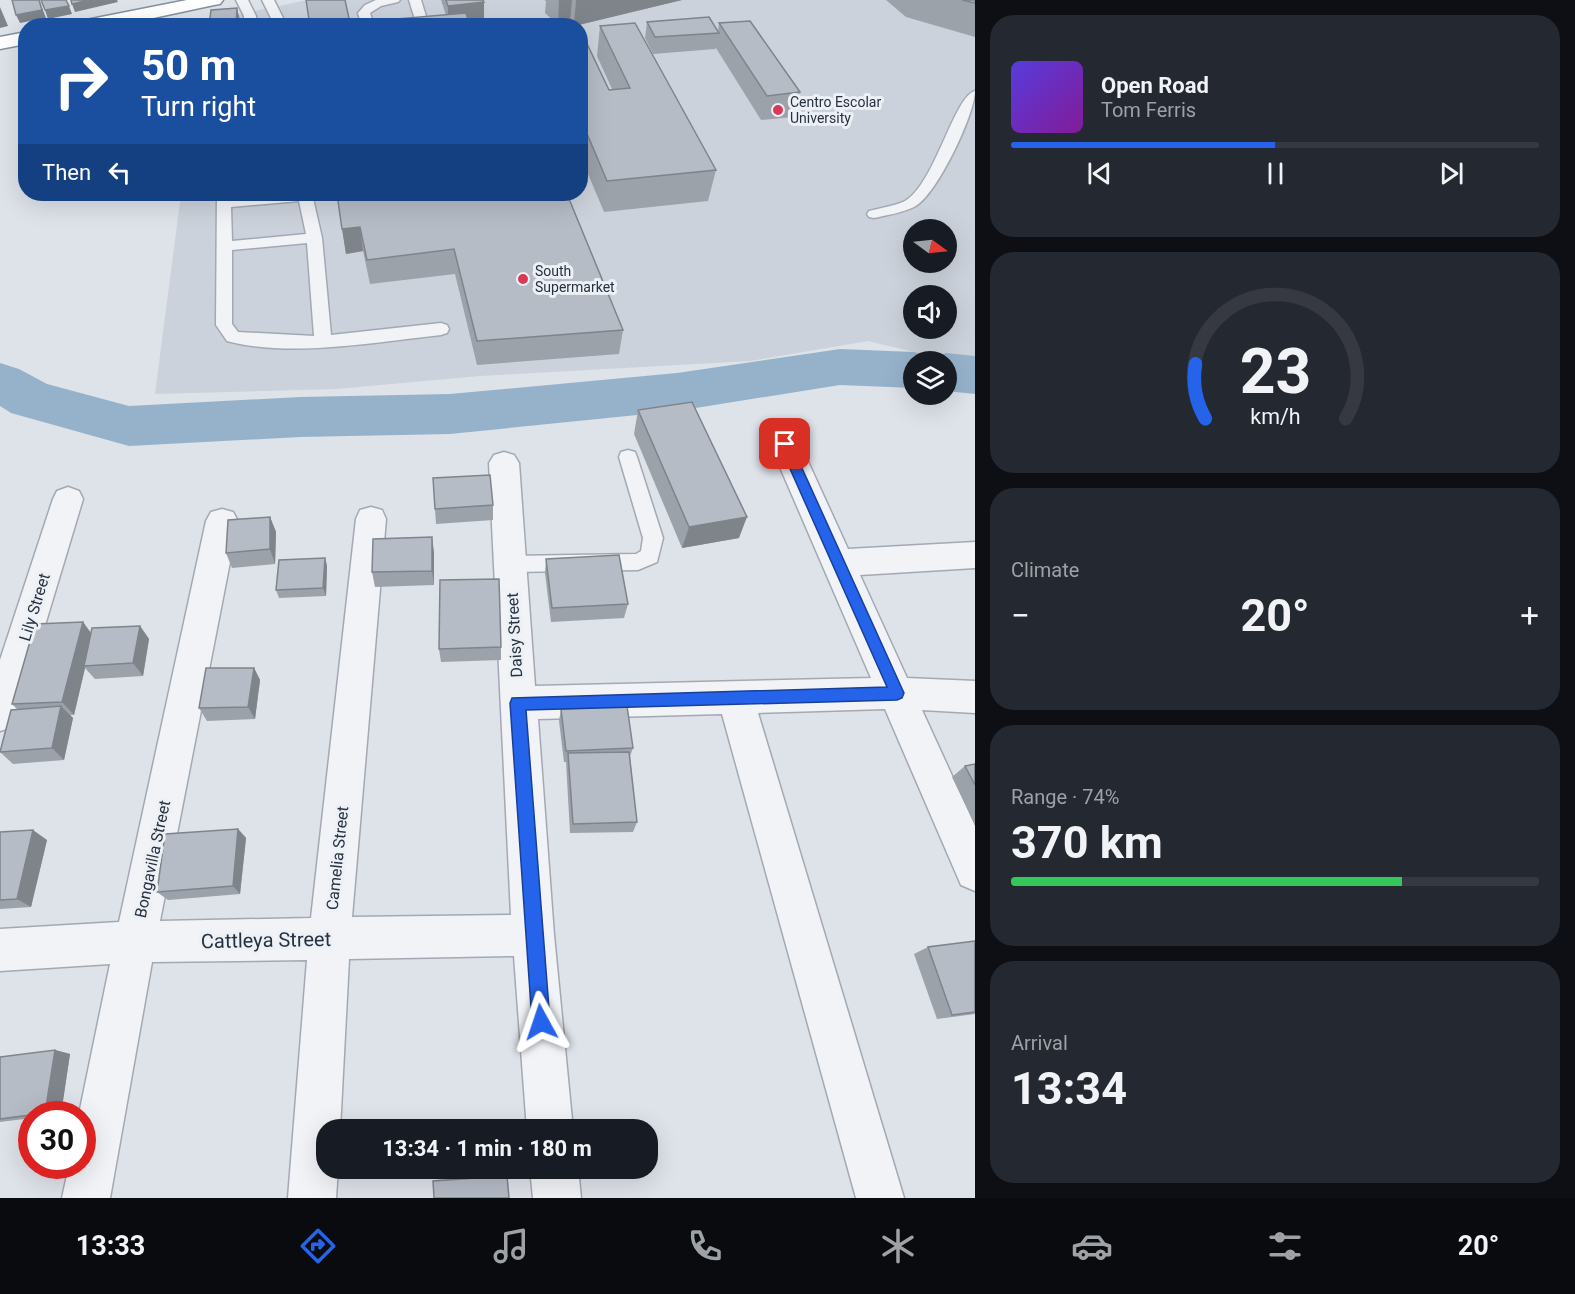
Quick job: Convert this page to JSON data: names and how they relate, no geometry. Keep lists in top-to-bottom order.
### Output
{
  "streets": {
    "street": [
      "Lily Street",
      "Daisy Street",
      "Camelia Street",
      "Bongavilla Street",
      "Cattleya Street"
    ]
  },
  "crossings": [
    ["Daisy Street", "Cattleya Street"],
    ["Camelia Street", "Cattleya Street"],
    ["Bongavilla Street", "Cattleya Street"]
  ],
  "places": ["Centro Escolar University", "South Supermarket"],
  "north": "right",
  "page": {
    "turn": ["50 m", "Turn right"],
    "song": ["Open Road", "Tom Ferris"],
    "then": "Then",
    "tile": [
      "Climate",
      ["Range · 74%", "370 km"],
      ["Arrival", "13:34"]
    ],
    "heat": ["−", "20°", "+"],
    "limit": "30",
    "trip": "13:34 · 1 min · 180 m",
    "tabs": ["13:33", "20°"],
    "gauge": ["23", "km/h"]
  }
}
